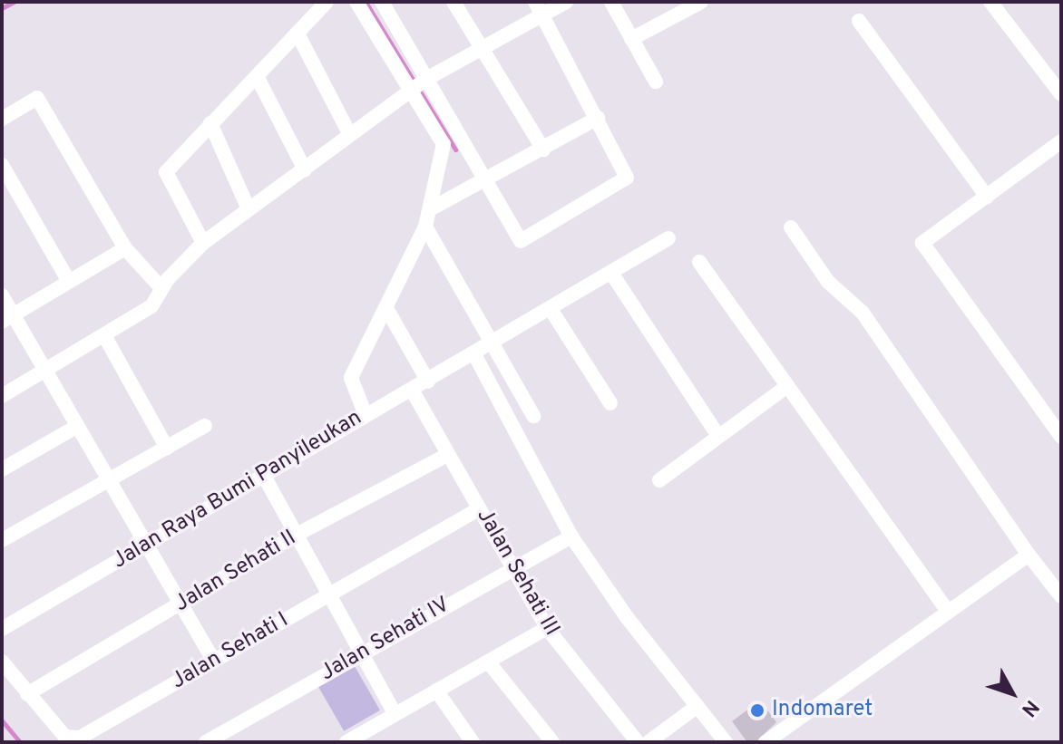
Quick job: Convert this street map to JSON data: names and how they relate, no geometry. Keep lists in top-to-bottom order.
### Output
{
  "streets": {
    "street": [
      "Jalan Raya Bumi Panyileukan",
      "Jalan Sehati II",
      "Jalan Sehati III",
      "Jalan Sehati IV",
      "Jalan Sehati I"
    ]
  },
  "crossings": [
    ["Jalan Raya Bumi Panyileukan", "Jalan Sehati III"],
    ["Jalan Sehati II", "Jalan Sehati III"],
    ["Jalan Sehati II", "Jalan Sehati I"],
    ["Jalan Sehati III", "Jalan Sehati IV"],
    ["Jalan Sehati III", "Jalan Sehati I"]
  ],
  "places": ["Indomaret"],
  "north": "bottom right"
}
